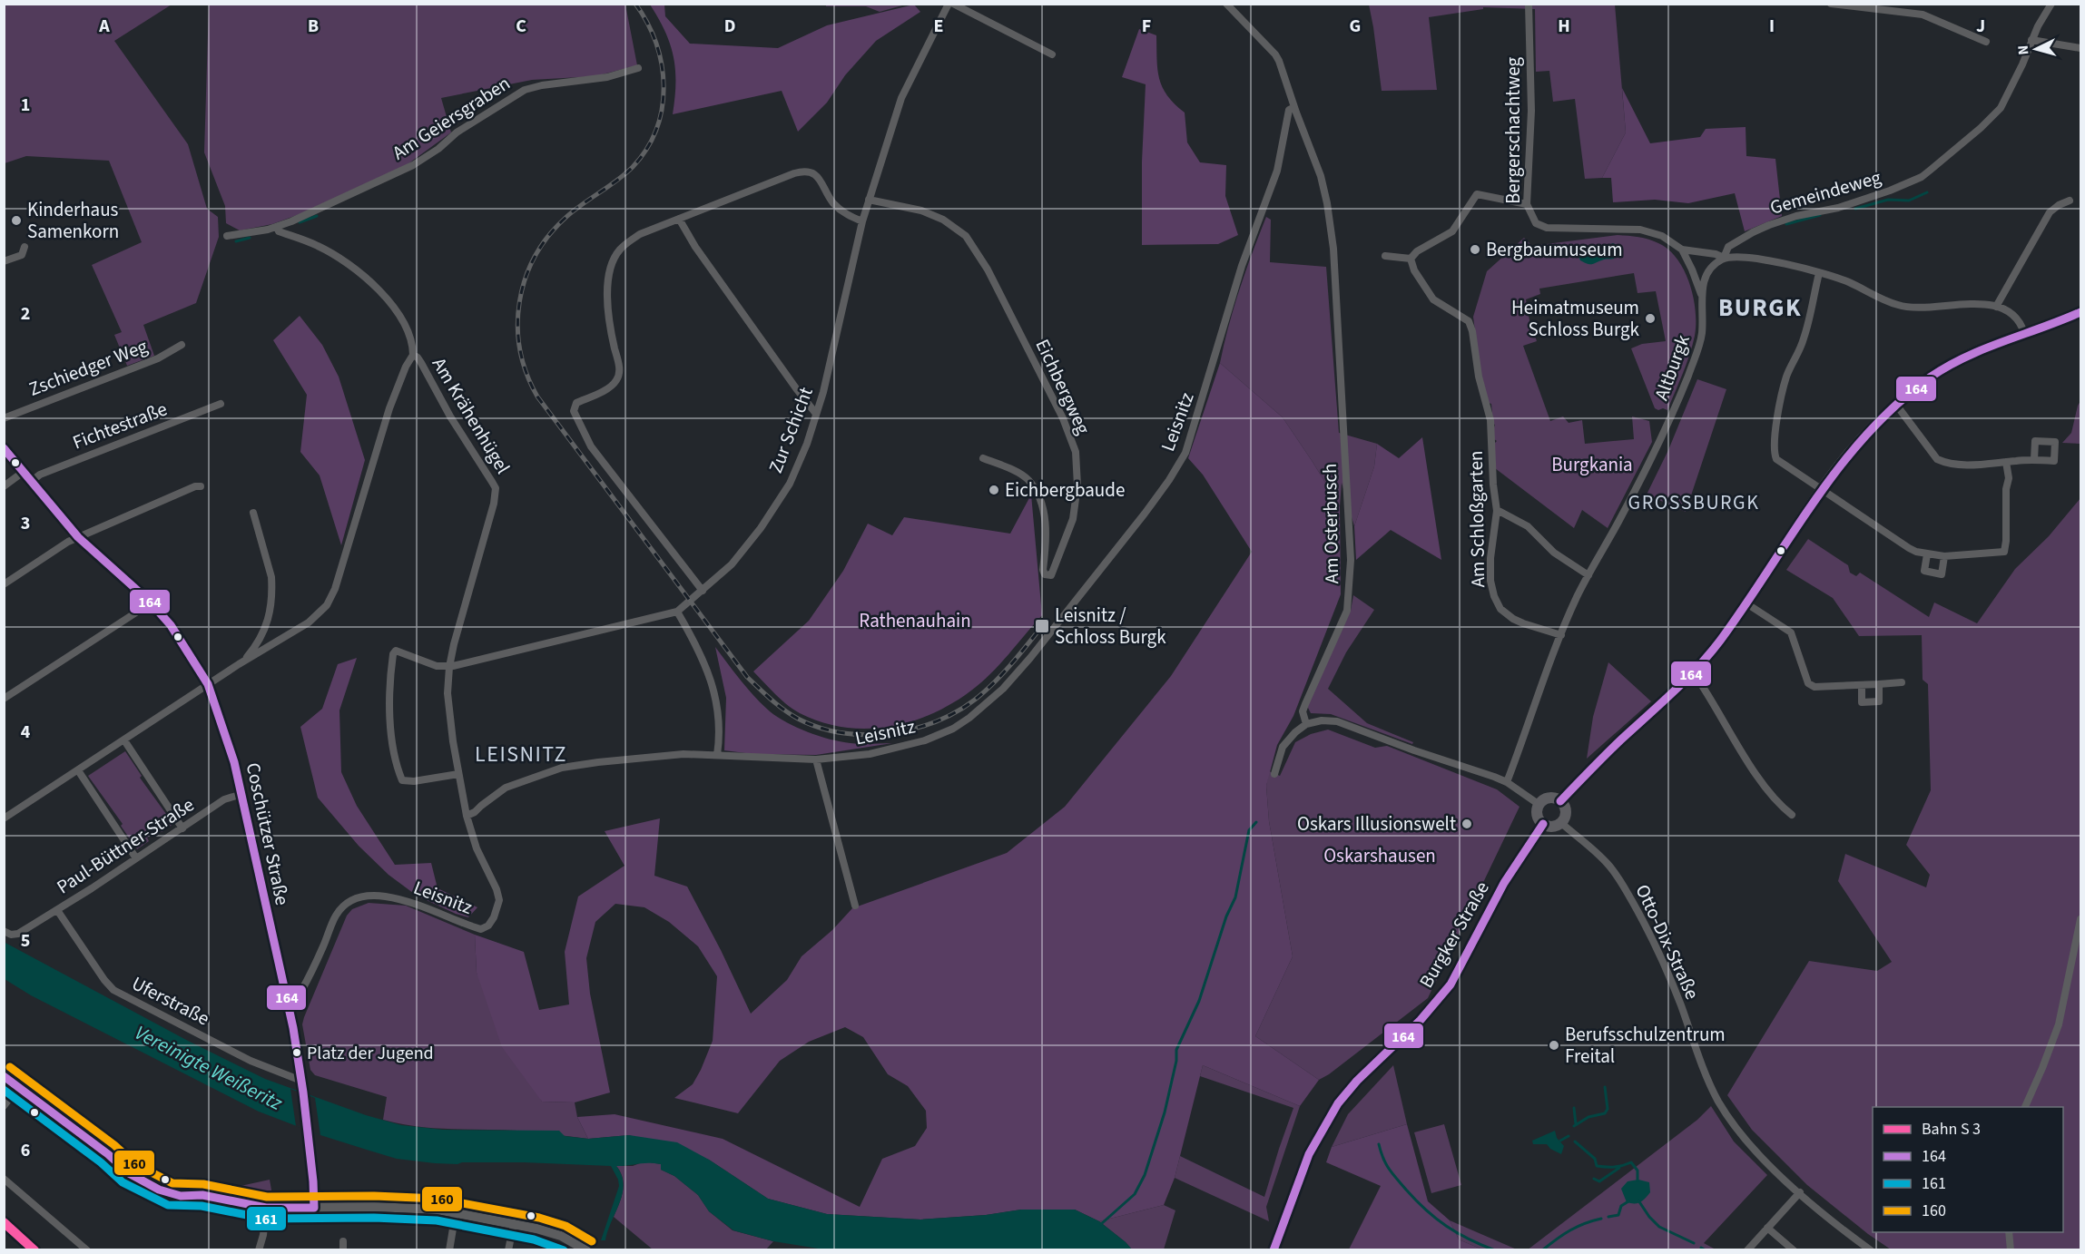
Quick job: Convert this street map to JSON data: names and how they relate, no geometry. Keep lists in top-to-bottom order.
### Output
{
  "streets": {
    "main road": ["Burgker Straße"],
    "street": [
      "Am Geiersgraben",
      "Bergerschachtweg",
      "Gemeindeweg",
      "Zschiedger Weg",
      "Altburgk",
      "Eichbergweg",
      "Am Krähenhügel",
      "Leisnitz",
      "Fichtestraße",
      "Zur Schicht",
      "Am Schloßgarten",
      "Am Osterbusch",
      "Coschützer Straße",
      "Paul-Büttner-Straße",
      "Otto-Dix-Straße",
      "Uferstraße"
    ]
  },
  "crossings": [
    ["Am Geiersgraben", "Am Krähenhügel"],
    ["Bergerschachtweg", "Gemeindeweg"],
    ["Bergerschachtweg", "Altburgk"],
    ["Gemeindeweg", "Altburgk"],
    ["Altburgk", "Am Schloßgarten"],
    ["Eichbergweg", "Zur Schicht"],
    ["Am Krähenhügel", "Leisnitz"],
    ["Am Krähenhügel", "Zur Schicht"],
    ["Leisnitz", "Am Osterbusch"],
    ["Leisnitz", "Coschützer Straße"],
    ["Fichtestraße", "Coschützer Straße"],
    ["Coschützer Straße", "Paul-Büttner-Straße"],
    ["Coschützer Straße", "Uferstraße"],
    ["Paul-Büttner-Straße", "Uferstraße"],
    ["Burgker Straße", "Otto-Dix-Straße"]
  ],
  "districts": ["BURGK", "GROSSBURGK", "LEISNITZ"],
  "water": ["Vereinigte Weißeritz"],
  "parks": ["Burgkania", "Rathenauhain", "Oskarshausen"],
  "places": {
    "other": [
      "Kinderhaus Samenkorn",
      "Bergbaumuseum",
      "Heimatmuseum Schloss Burgk",
      "Eichbergbaude",
      "Oskars Illusionswelt",
      "Berufsschulzentrum Freital",
      "Platz der Jugend"
    ],
    "transit": ["Leisnitz / Schloss Burgk"]
  },
  "lines": ["transit line 164", "transit line 160", "transit line 161"],
  "legend": [
    "Bahn S 3",
    "164",
    "161",
    "160"
  ],
  "north": "left",
  "grid": {
    "columns": [
      "A",
      "B",
      "C",
      "D",
      "E",
      "F",
      "G",
      "H",
      "I",
      "J"
    ],
    "rows": [
      "1",
      "2",
      "3",
      "4",
      "5",
      "6"
    ]
  }
}
